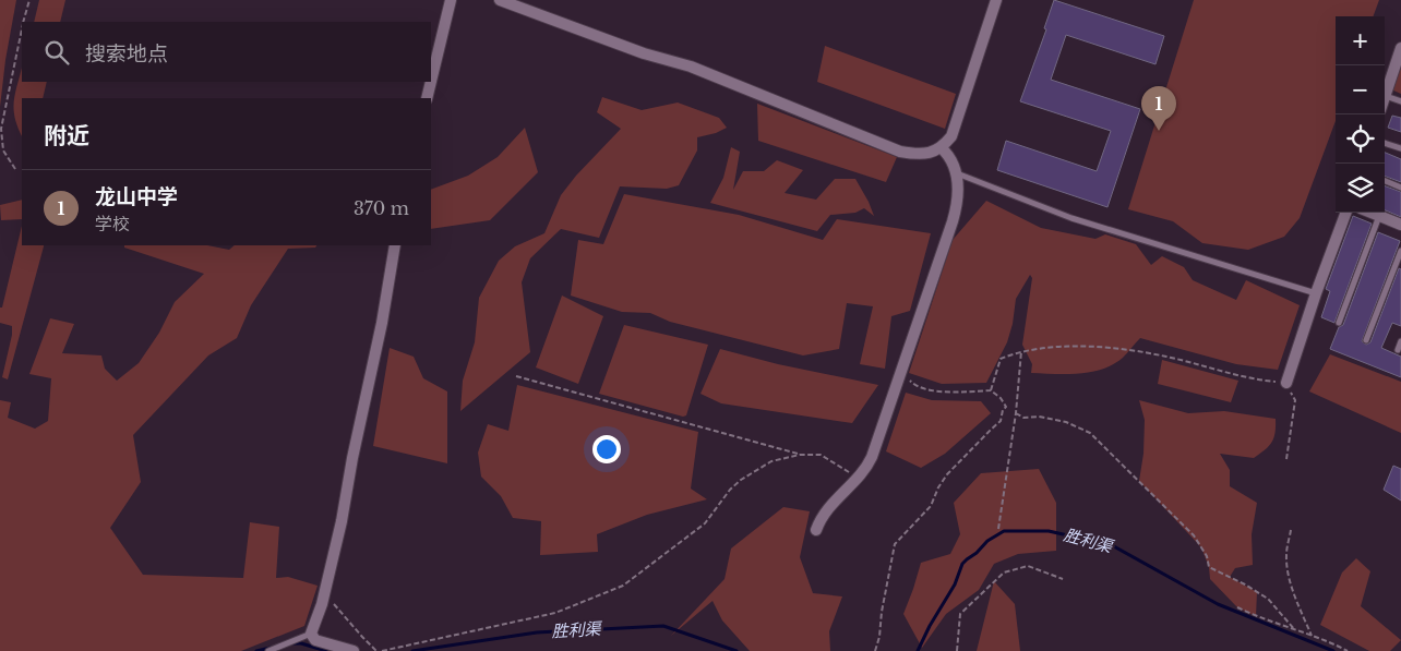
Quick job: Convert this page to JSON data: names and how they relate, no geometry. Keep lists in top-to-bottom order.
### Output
{
  "water": ["胜利渠"],
  "page": {
    "map_buttons": ["+", "−"],
    "search": "搜索地点",
    "pins": "1",
    "heading": "附近",
    "list": [
      {
        "mark": "1",
        "name": "龙山中学",
        "note": "学校",
        "value": "370 m"
      }
    ]
  }
}
